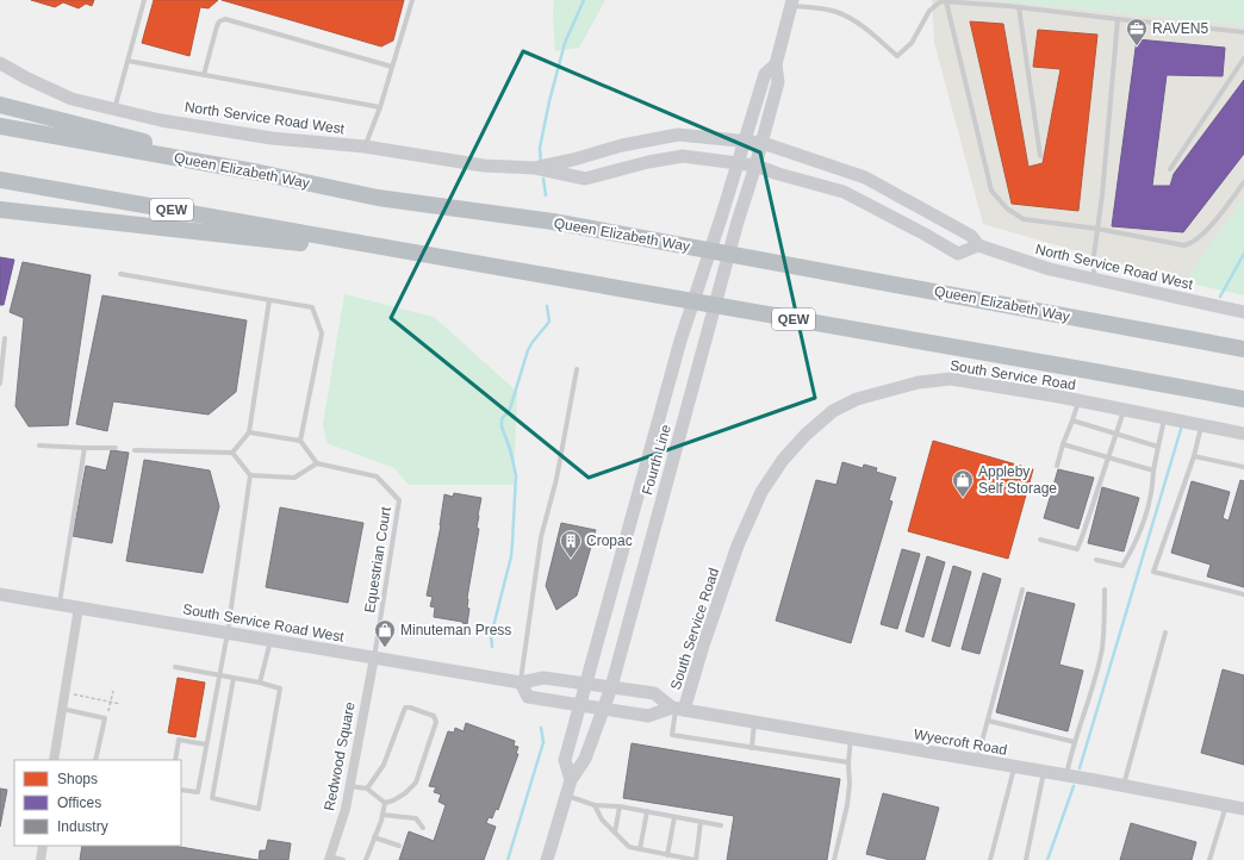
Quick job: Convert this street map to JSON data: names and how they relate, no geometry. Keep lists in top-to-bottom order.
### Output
{
  "streets": {
    "highway": ["Queen Elizabeth Way", "QEW"],
    "street": [
      "North Service Road West",
      "South Service Road",
      "Fourth Line",
      "South Service Road West",
      "Wyecroft Road",
      "Redwood Square"
    ],
    "lane": ["Equestrian Court"]
  },
  "crossings": [
    ["North Service Road West", "Fourth Line"],
    ["South Service Road", "Wyecroft Road"],
    ["Fourth Line", "South Service Road West"],
    ["Fourth Line", "Wyecroft Road"],
    ["Equestrian Court", "South Service Road West"],
    ["Equestrian Court", "Redwood Square"],
    ["South Service Road West", "Wyecroft Road"],
    ["South Service Road West", "Redwood Square"]
  ],
  "places": {
    "office": ["RAVEN5"],
    "shop": ["Appleby Self Storage", "Minuteman Press"],
    "building": ["Cropac"]
  },
  "legend": ["Shops", "Offices", "Industry"]
}
